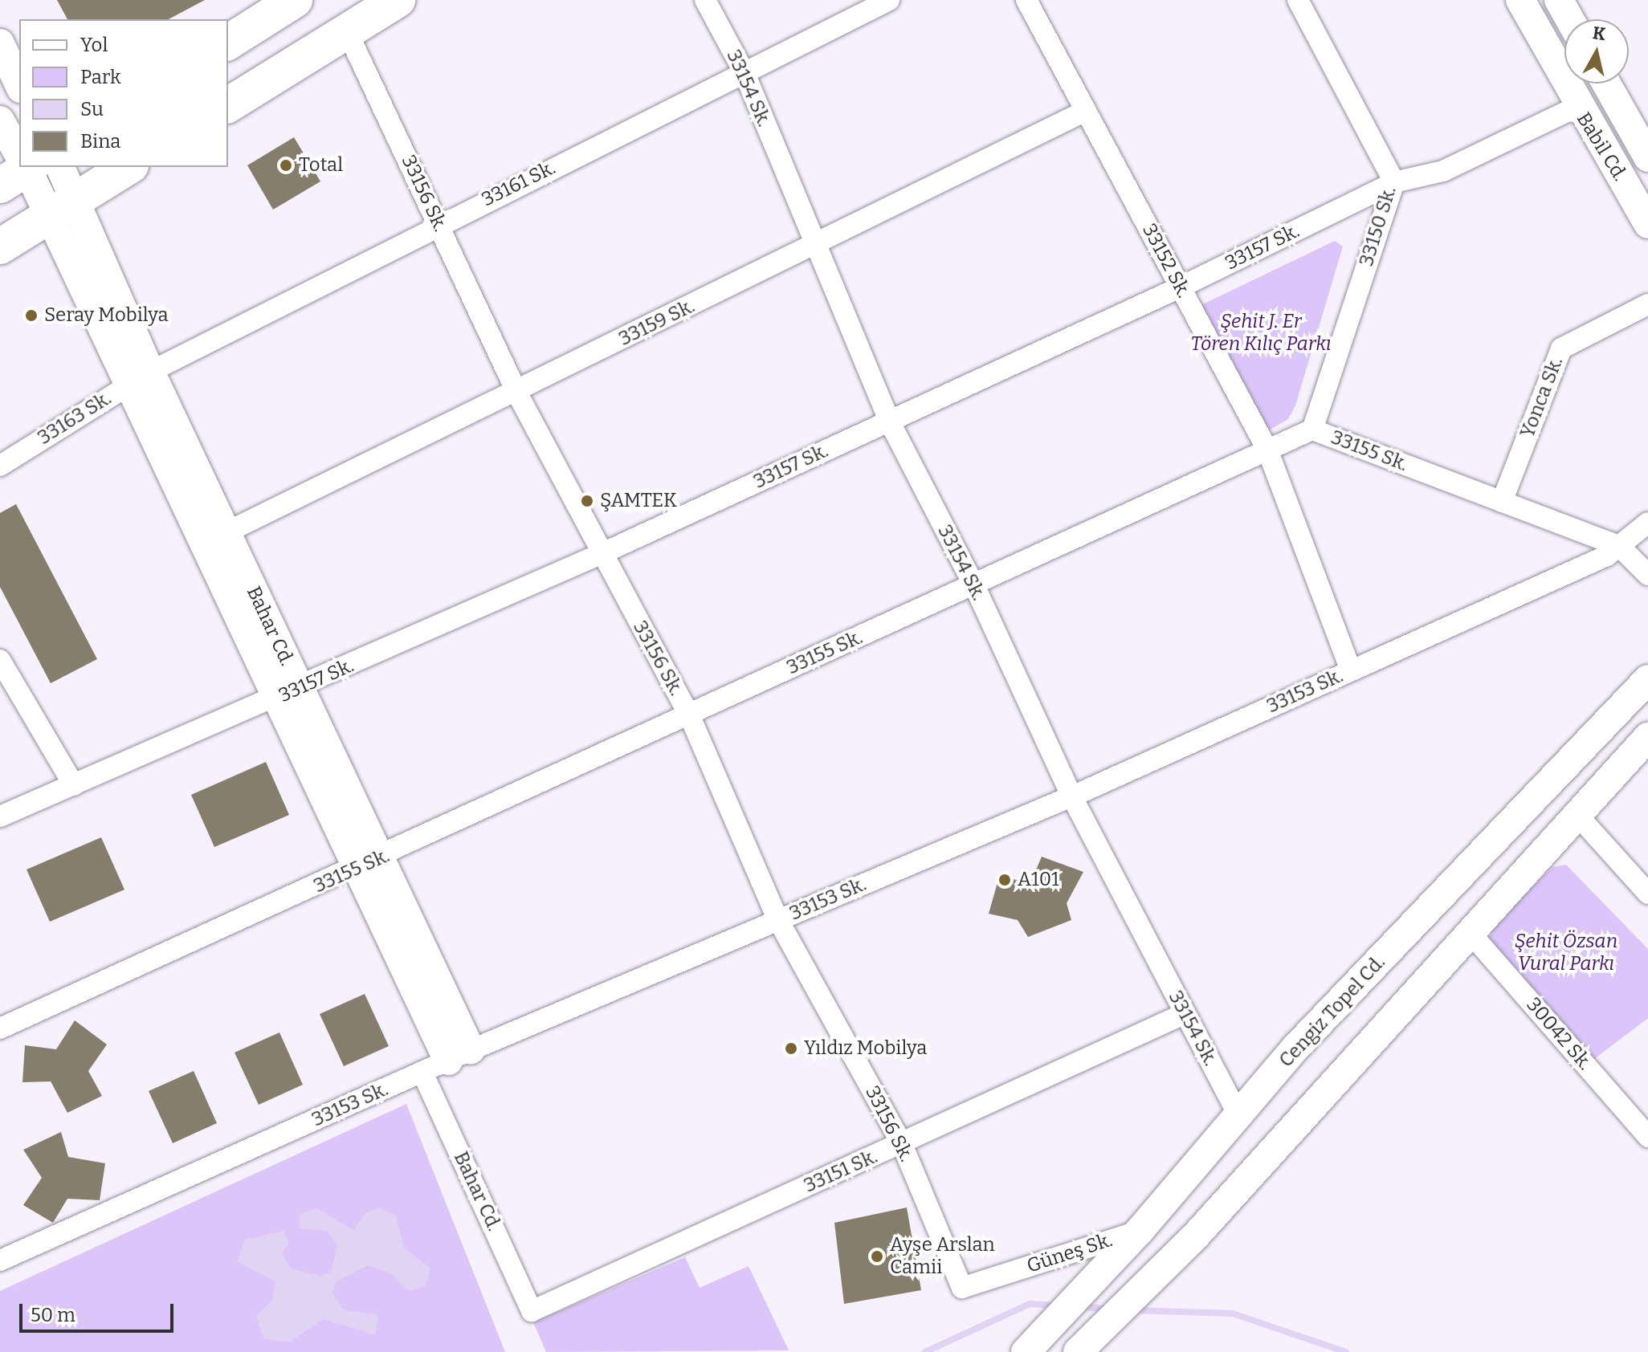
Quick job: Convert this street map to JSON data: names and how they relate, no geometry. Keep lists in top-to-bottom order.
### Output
{
  "streets": {
    "street": [
      "33154 Sk.",
      "Babil Cd.",
      "33161 Sk.",
      "33156 Sk.",
      "33150 Sk.",
      "33157 Sk.",
      "33152 Sk.",
      "33159 Sk.",
      "Yonca Sk.",
      "33163 Sk.",
      "33155 Sk.",
      "Bahar Cd.",
      "33153 Sk.",
      "Cengiz Topel Cd.",
      "30042 Sk.",
      "33151 Sk.",
      "Güneş Sk."
    ]
  },
  "crossings": [
    ["33154 Sk.", "33161 Sk."],
    ["33154 Sk.", "33157 Sk."],
    ["33154 Sk.", "33159 Sk."],
    ["33154 Sk.", "33155 Sk."],
    ["33154 Sk.", "33153 Sk."],
    ["33154 Sk.", "Cengiz Topel Cd."],
    ["33154 Sk.", "33151 Sk."],
    ["Babil Cd.", "33157 Sk."],
    ["33161 Sk.", "33156 Sk."],
    ["33161 Sk.", "33163 Sk."],
    ["33161 Sk.", "Bahar Cd."],
    ["33156 Sk.", "33157 Sk."],
    ["33156 Sk.", "33159 Sk."],
    ["33156 Sk.", "33155 Sk."],
    ["33156 Sk.", "33153 Sk."],
    ["33156 Sk.", "33151 Sk."],
    ["33156 Sk.", "Güneş Sk."],
    ["33150 Sk.", "33157 Sk."],
    ["33150 Sk.", "33155 Sk."],
    ["33157 Sk.", "33152 Sk."],
    ["33157 Sk.", "Bahar Cd."],
    ["33152 Sk.", "33159 Sk."],
    ["33152 Sk.", "33155 Sk."],
    ["33152 Sk.", "33153 Sk."],
    ["33159 Sk.", "Bahar Cd."],
    ["Yonca Sk.", "33155 Sk."],
    ["33163 Sk.", "Bahar Cd."],
    ["33155 Sk.", "Bahar Cd."],
    ["33155 Sk.", "33153 Sk."],
    ["Bahar Cd.", "33153 Sk."],
    ["Bahar Cd.", "33151 Sk."],
    ["Cengiz Topel Cd.", "Güneş Sk."]
  ],
  "parks": ["Şehit J. Er Tören Kılıç Parkı", "Şehit Özsan Vural Parkı"],
  "places": [
    "Total",
    "Seray Mobilya",
    "ŞAMTEK",
    "A101",
    "Yıldız Mobilya",
    "Ayşe Arslan Camii"
  ],
  "legend": [
    "Yol",
    "Park",
    "Su",
    "Bina"
  ],
  "scale_bar": "50 m",
  "north": "top"
}
